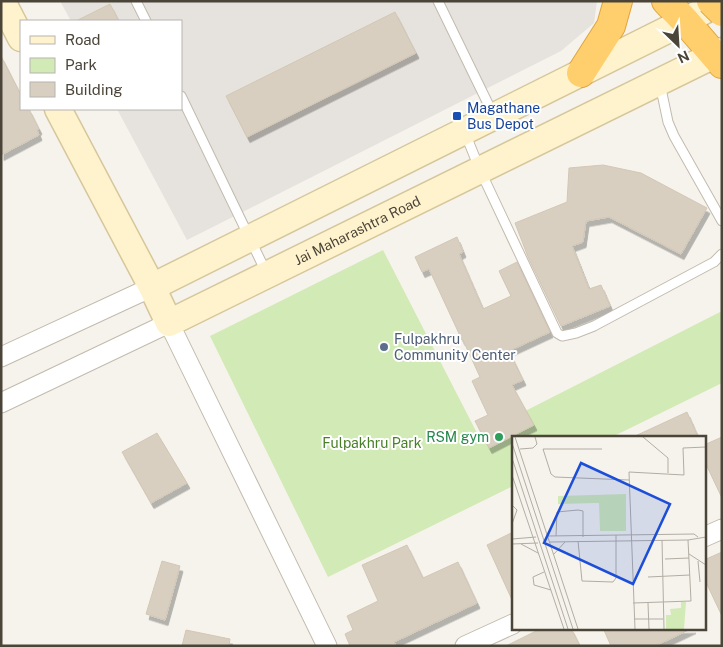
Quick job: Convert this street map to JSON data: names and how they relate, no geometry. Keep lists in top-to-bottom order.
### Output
{
  "streets": {
    "street": ["Jai Maharashtra Road"]
  },
  "parks": ["Fulpakhru Park"],
  "places": {
    "transit": ["Magathane Bus Depot"],
    "other": ["Fulpakhru Community Center", "RSM gym"]
  },
  "legend": ["Road", "Park", "Building"],
  "north": "bottom right"
}
